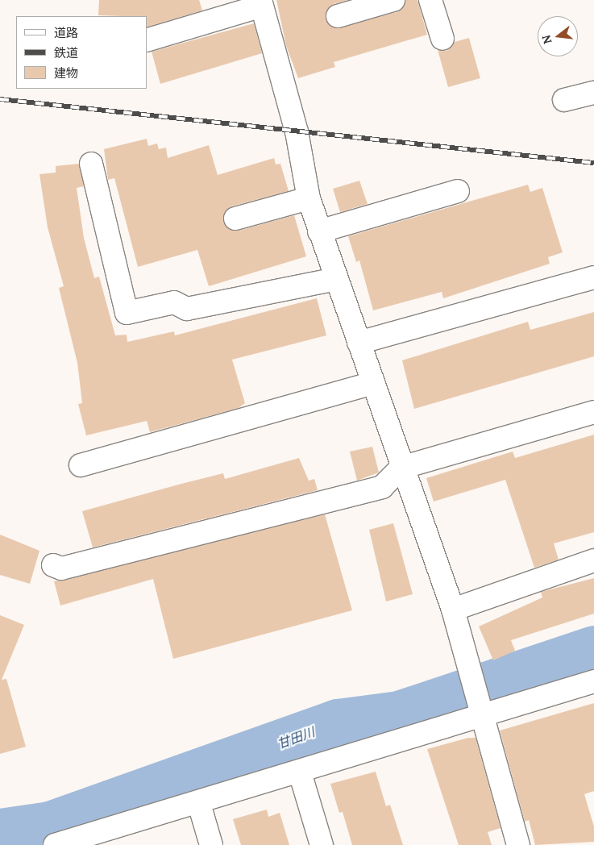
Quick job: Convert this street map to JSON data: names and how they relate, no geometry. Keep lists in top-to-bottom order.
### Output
{
  "water": ["甘田川"],
  "legend": ["道路", "鉄道", "建物"],
  "north": "left"
}
